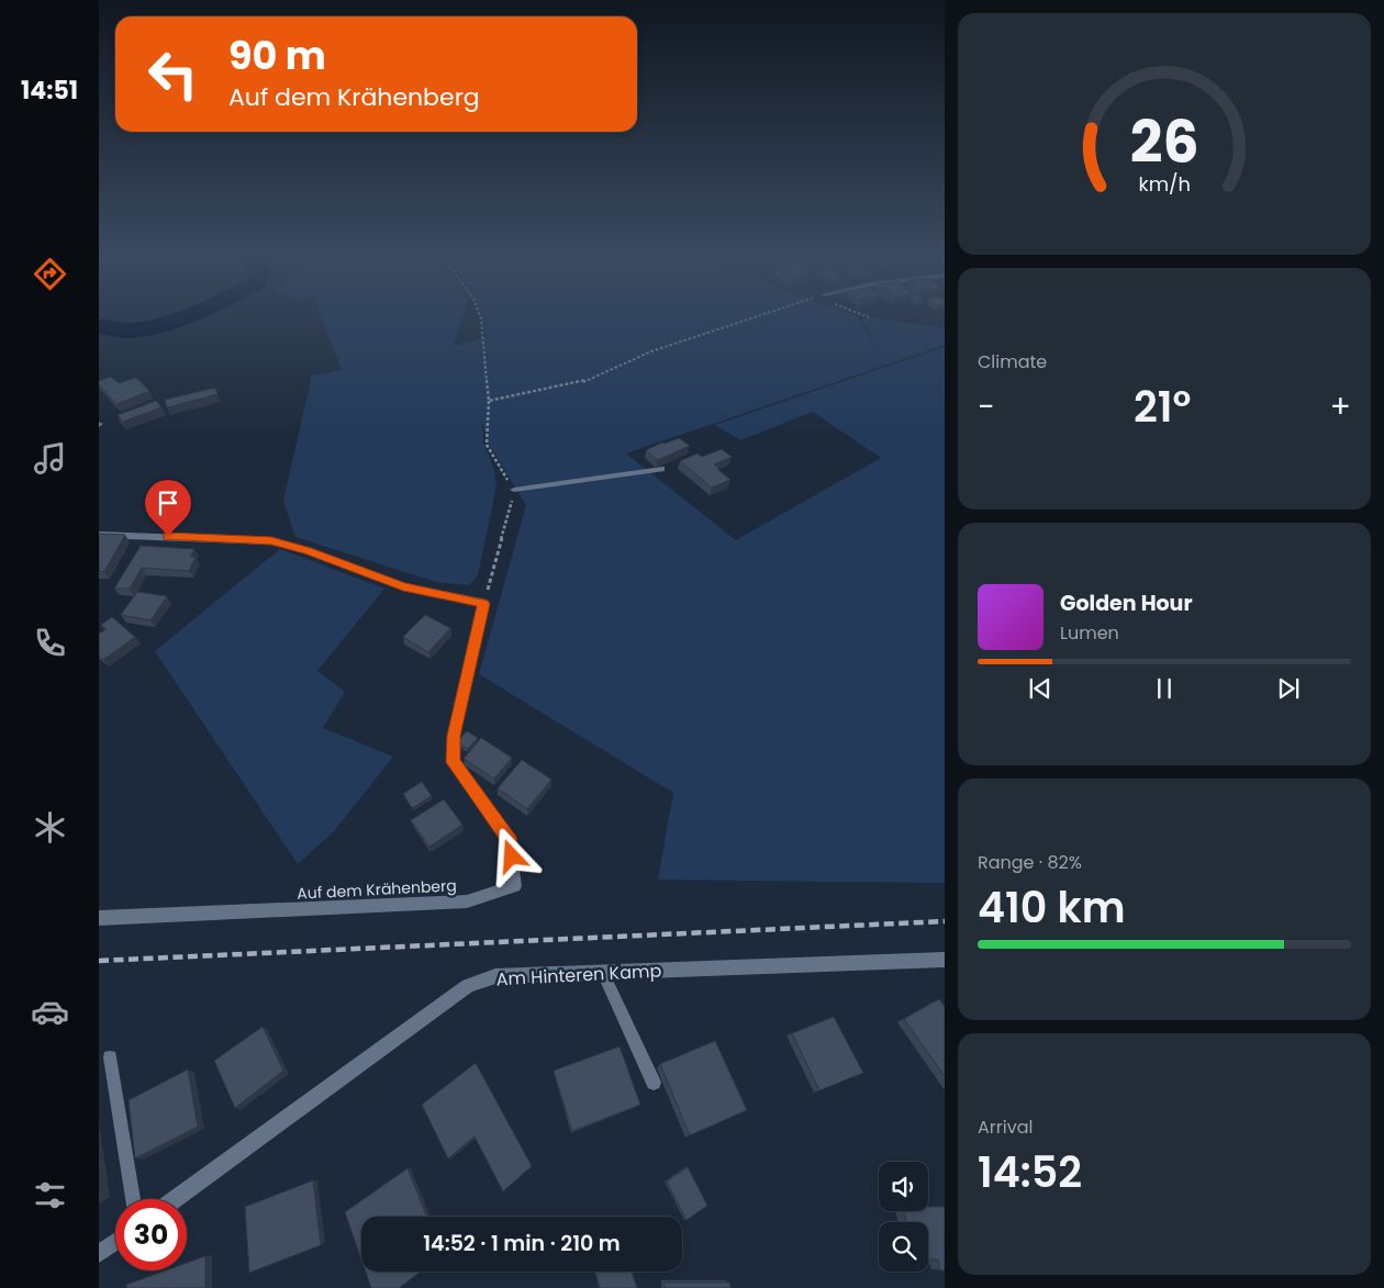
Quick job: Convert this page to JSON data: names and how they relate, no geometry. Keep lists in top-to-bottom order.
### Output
{
  "streets": {
    "street": ["Auf dem Krähenberg", "Am Hinteren Kamp"]
  },
  "page": {
    "tabs": "14:51",
    "turn": ["90 m", "Auf dem Krähenberg"],
    "tile": [
      "Climate",
      ["Range · 82%", "410 km"],
      ["Arrival", "14:52"]
    ],
    "heat": ["−", "21°", "+"],
    "song": ["Golden Hour", "Lumen"],
    "limit": "30",
    "trip": "14:52 · 1 min · 210 m",
    "gauge": ["26", "km/h"]
  }
}
